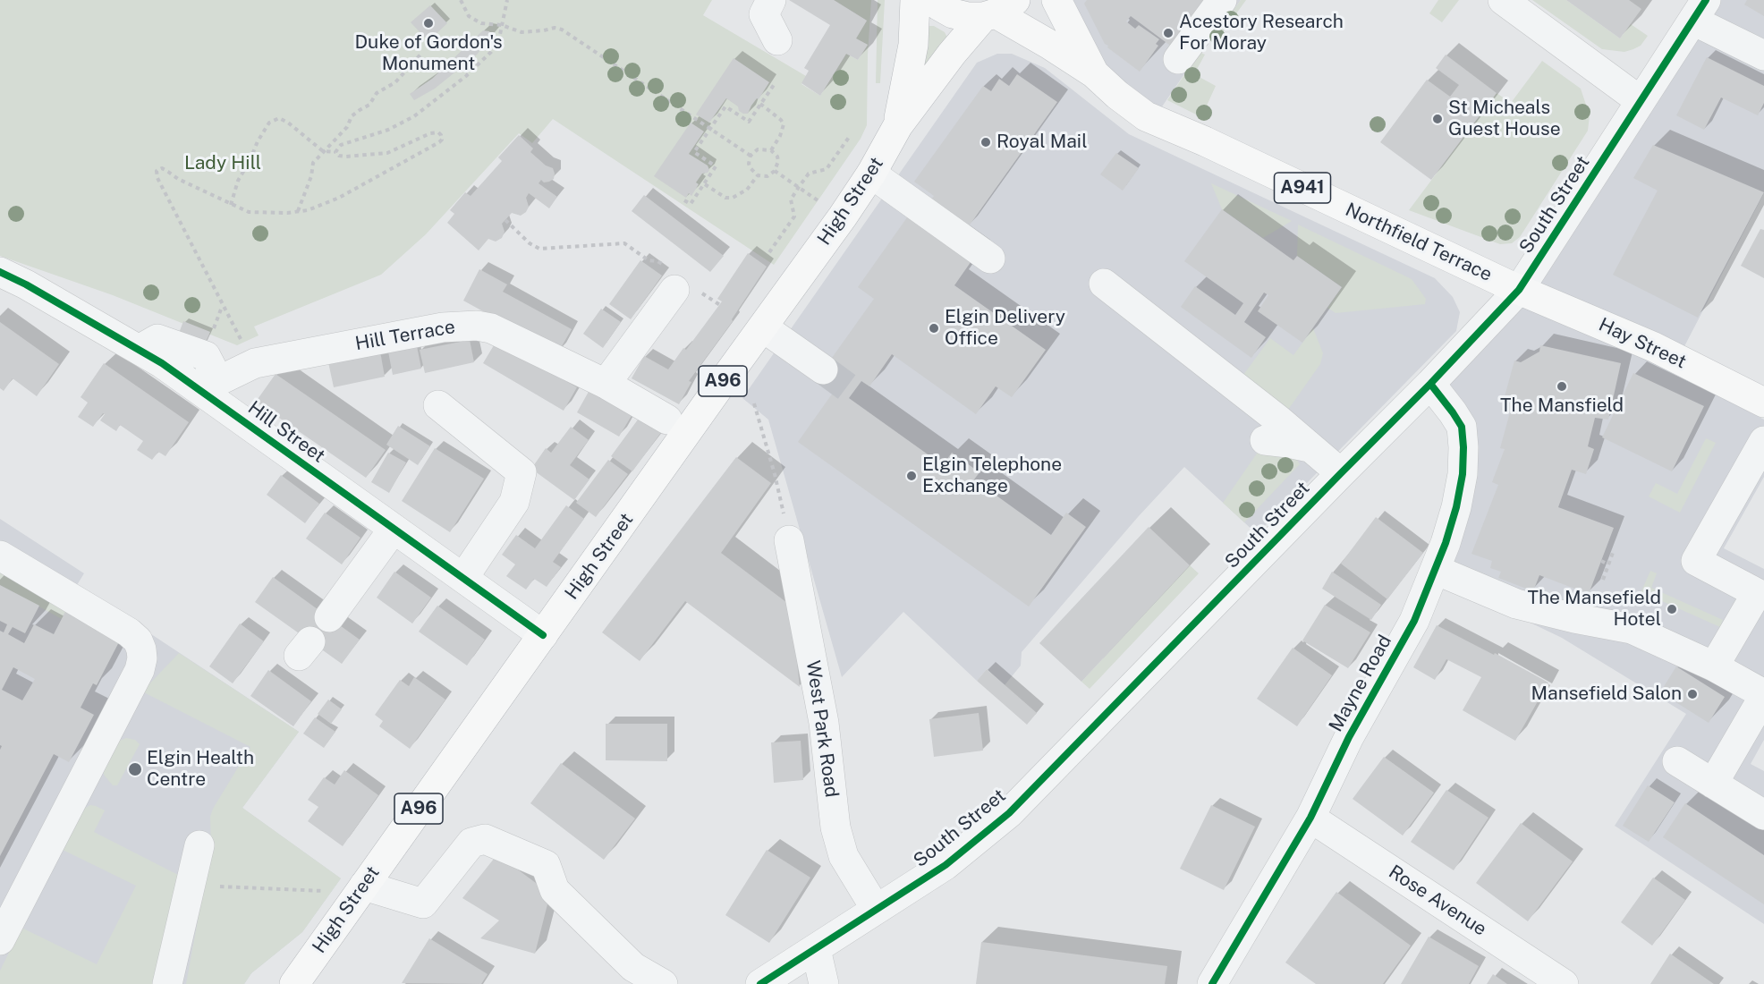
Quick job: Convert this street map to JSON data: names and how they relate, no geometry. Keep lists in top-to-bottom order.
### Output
{
  "streets": {
    "main road": [
      "A941",
      "High Street",
      "Northfield Terrace",
      "Hay Street",
      "A96"
    ],
    "street": [
      "South Street",
      "Hill Terrace",
      "Hill Street",
      "Mayne Road",
      "West Park Road",
      "Rose Avenue"
    ]
  },
  "crossings": [
    ["High Street", "Northfield Terrace"],
    ["High Street", "Hill Street"],
    ["South Street", "Northfield Terrace"],
    ["South Street", "Hay Street"],
    ["South Street", "Mayne Road"],
    ["South Street", "West Park Road"],
    ["Northfield Terrace", "Hay Street"],
    ["Hill Terrace", "Hill Street"],
    ["Mayne Road", "Rose Avenue"]
  ],
  "parks": ["Lady Hill"],
  "places": [
    "Duke of Gordon's Monument",
    "Acestory Research For Moray",
    "St Micheals Guest House",
    "Royal Mail",
    "Elgin Delivery Office",
    "The Mansfield",
    "Elgin Telephone Exchange",
    "The Mansefield Hotel",
    "Mansefield Salon",
    "Elgin Health Centre"
  ]
}
